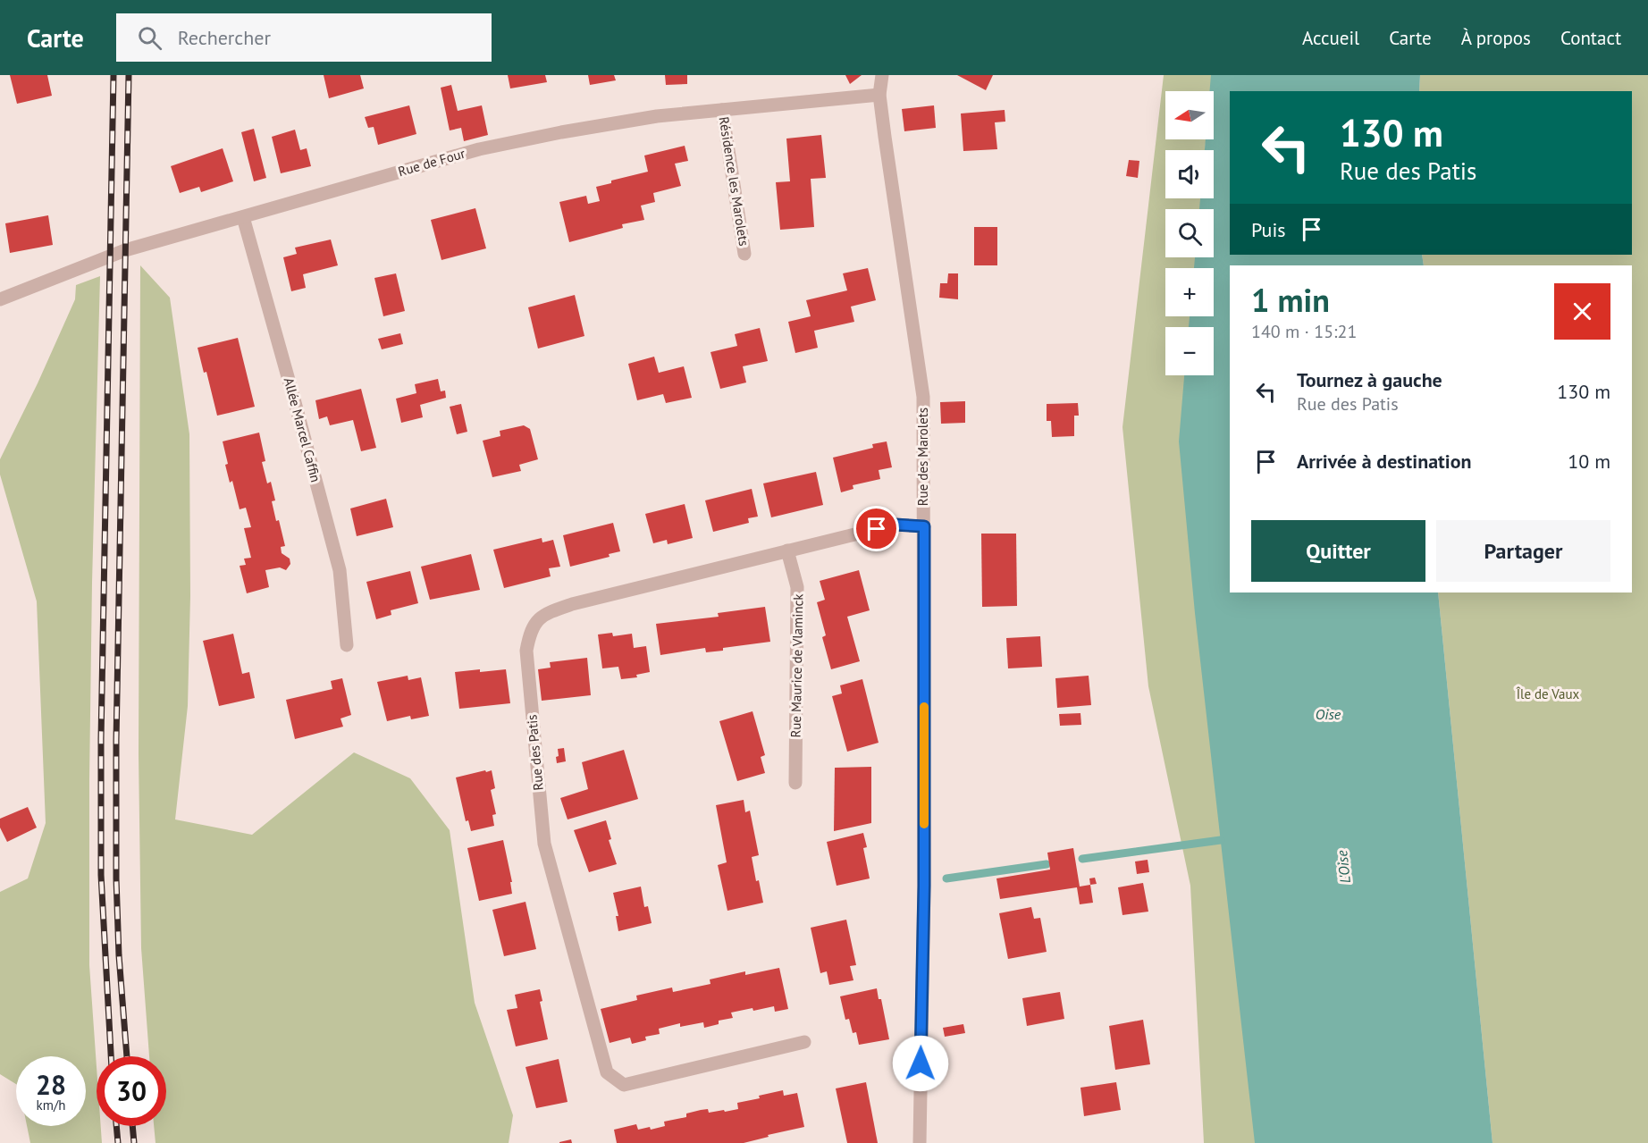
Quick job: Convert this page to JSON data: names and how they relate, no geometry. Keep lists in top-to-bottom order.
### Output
{
  "streets": {
    "street": [
      "Rue de Four",
      "Résidence les Marolets",
      "Allée Marcel Caffin",
      "Rue des Marolets",
      "Rue Maurice de Vlaminck",
      "Rue des Patis"
    ]
  },
  "crossings": [
    ["Rue de Four", "Résidence les Marolets"],
    ["Rue de Four", "Allée Marcel Caffin"],
    ["Rue de Four", "Rue des Marolets"],
    ["Rue des Marolets", "Rue des Patis"],
    ["Rue Maurice de Vlaminck", "Rue des Patis"]
  ],
  "water": ["Oise", "L'Oise"],
  "parks": ["Île de Vaux"],
  "north": "left",
  "page": {
    "header": "Carte",
    "search": "Rechercher",
    "nav": [
      "Accueil",
      "Carte",
      "À propos",
      "Contact"
    ],
    "map_buttons": ["+", "−"],
    "turn": ["130 m", "Rue des Patis"],
    "then": "Puis",
    "heading": ["1 min", "140 m · 15:21"],
    "list": [
      {
        "name": "Tournez à gauche",
        "note": "Rue des Patis",
        "value": "130 m"
      },
      {
        "name": "Arrivée à destination",
        "value": "10 m"
      }
    ],
    "buttons": ["Quitter", "Partager"],
    "speed": "28 km/h",
    "limit": "30"
  }
}
